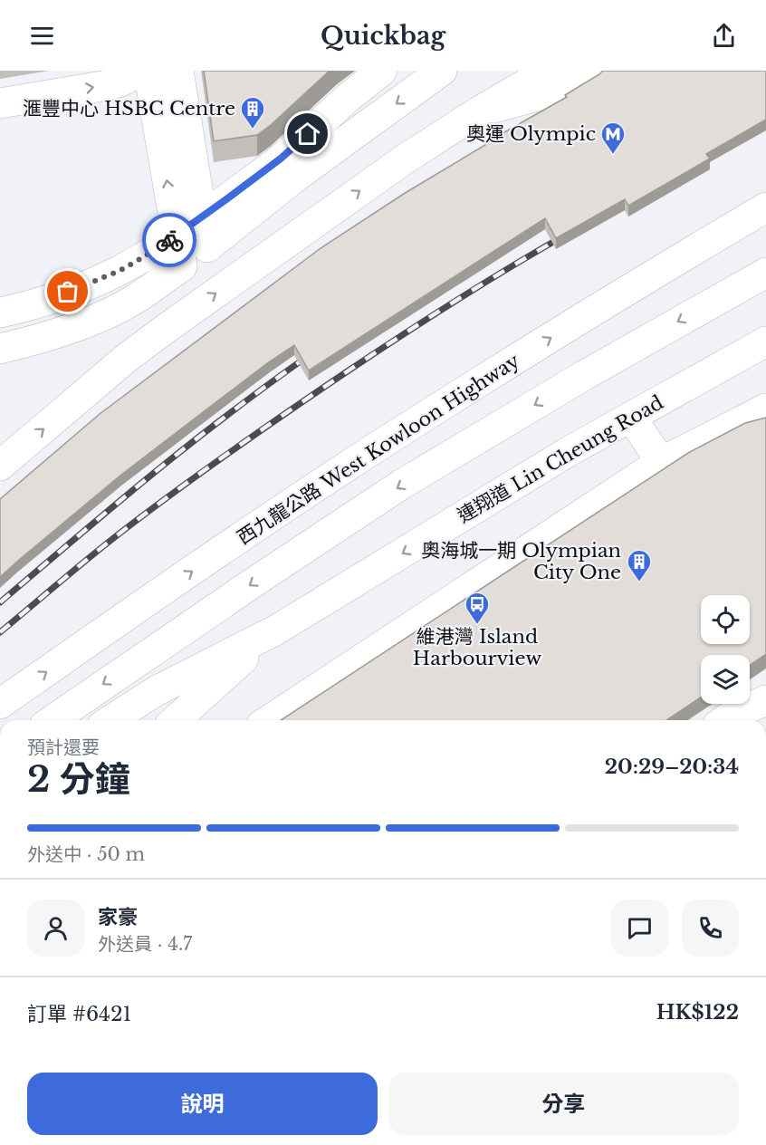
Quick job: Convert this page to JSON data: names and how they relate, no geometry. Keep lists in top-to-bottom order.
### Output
{
  "streets": {
    "main road": ["西九龍公路 West Kowloon Highway", "連翔道 Lin Cheung Road"]
  },
  "places": {
    "building": ["滙豐中心 HSBC Centre", "奧海城一期 Olympian City One"],
    "metro station": ["奧運 Olympic"],
    "bus stop": ["維港灣 Island Harbourview"]
  },
  "page": {
    "header": "Quickbag",
    "heading": ["2 分鐘", "預計還要", "20:29–20:34"],
    "panel": [
      "家豪",
      "外送員 · 4.7",
      "訂單 #6421",
      "HK$122"
    ],
    "bar": "外送中 · 50 m",
    "buttons": ["說明", "分享"]
  }
}
